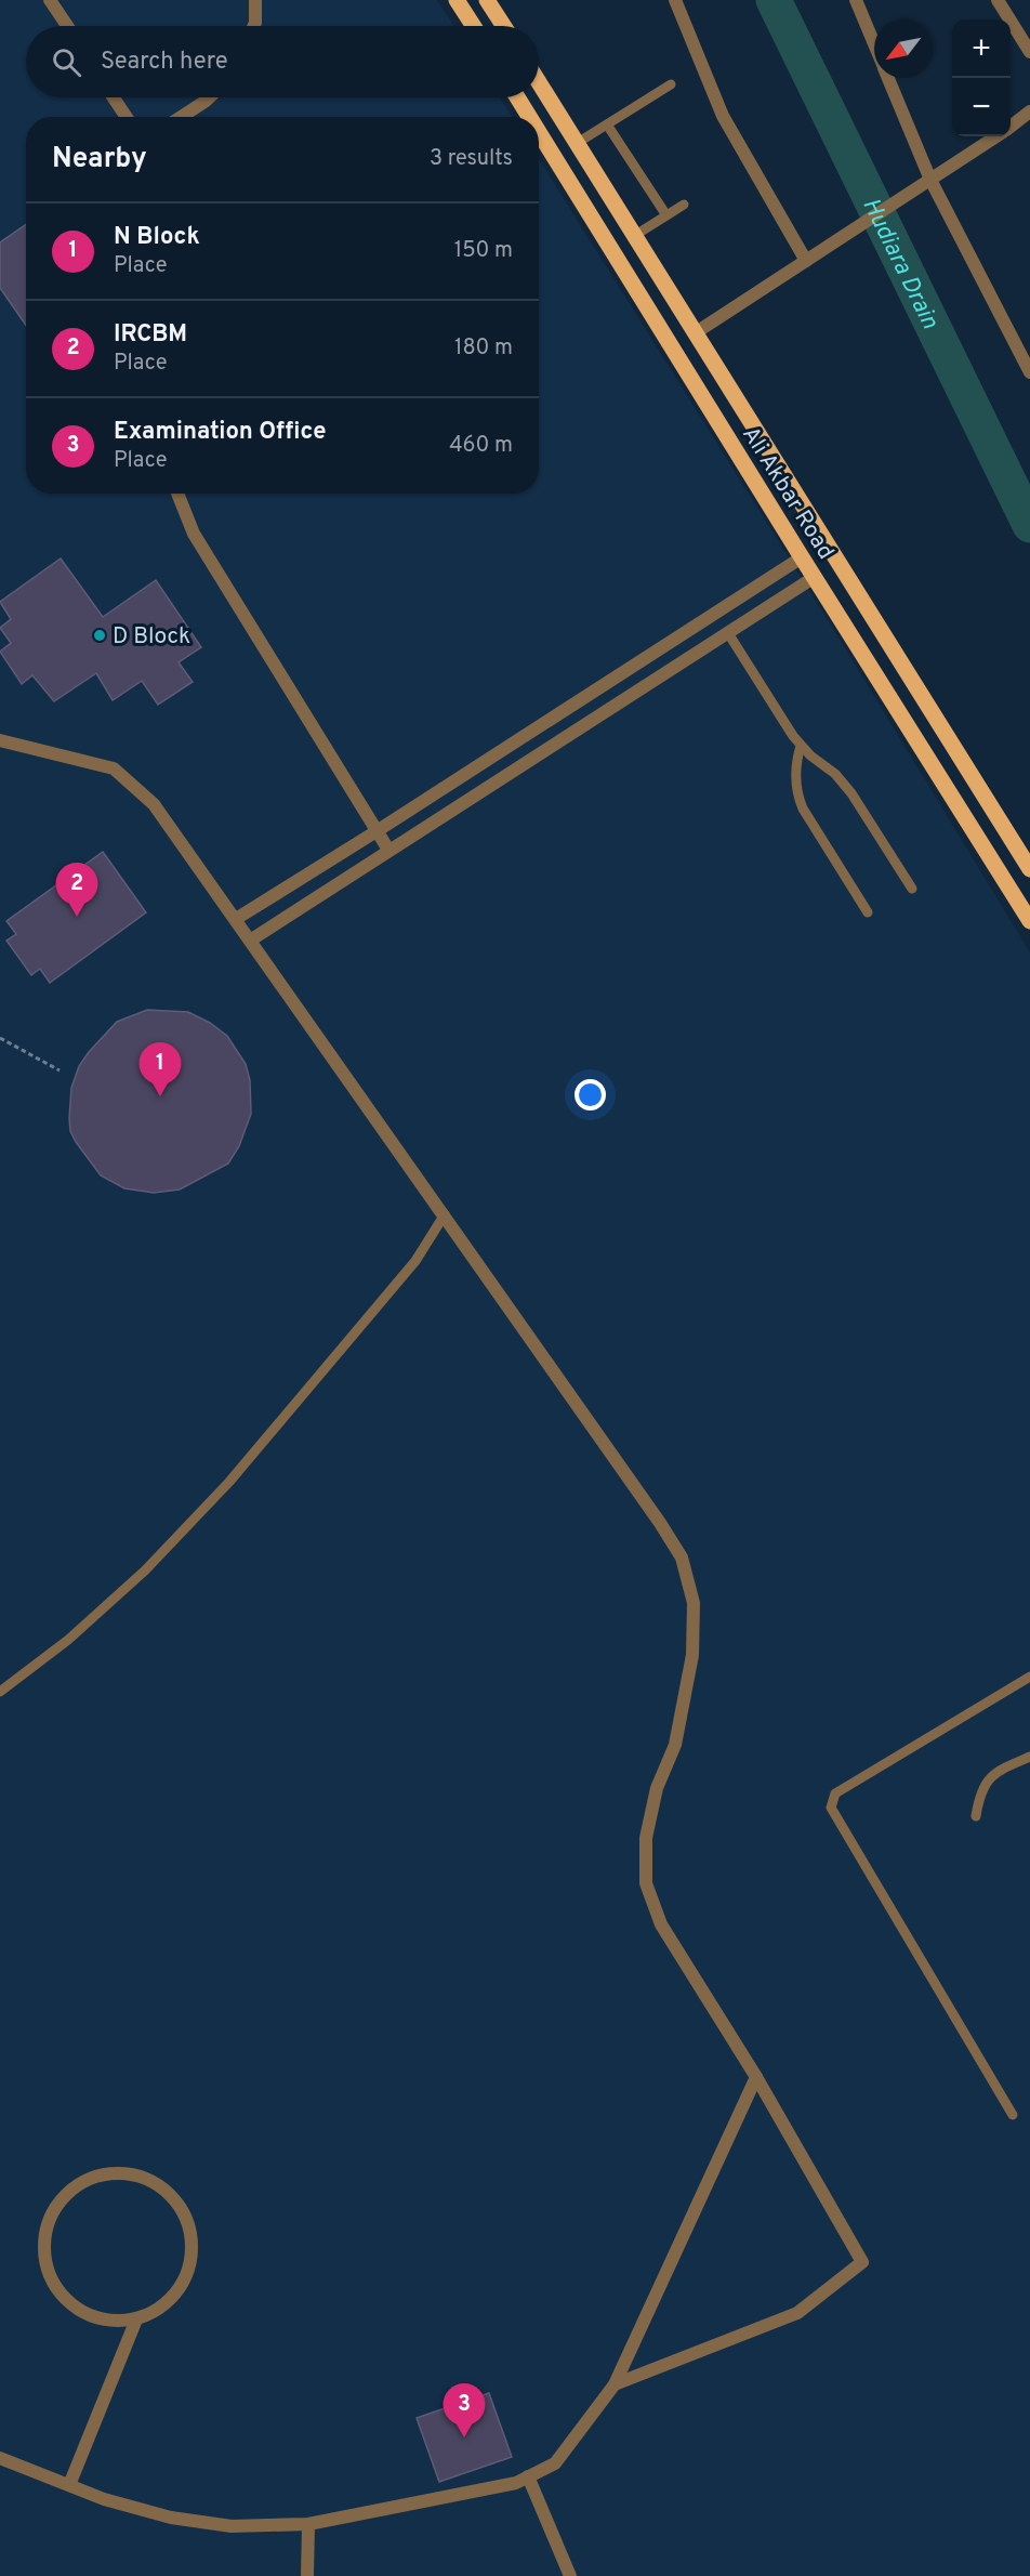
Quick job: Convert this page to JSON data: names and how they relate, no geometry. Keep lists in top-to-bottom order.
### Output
{
  "streets": {
    "main road": ["Ali Akbar Road"]
  },
  "water": ["Hudiara Drain"],
  "places": ["D Block"],
  "north": "bottom left",
  "page": {
    "map_buttons": ["+", "−"],
    "search": "Search here",
    "heading": ["Nearby", "3 results"],
    "list": [
      {
        "mark": "1",
        "name": "N Block",
        "note": "Place",
        "value": "150 m"
      },
      {
        "mark": "2",
        "name": "IRCBM",
        "note": "Place",
        "value": "180 m"
      },
      {
        "mark": "3",
        "name": "Examination Office",
        "note": "Place",
        "value": "460 m"
      }
    ],
    "pins": ["2", "1", "3"]
  }
}
